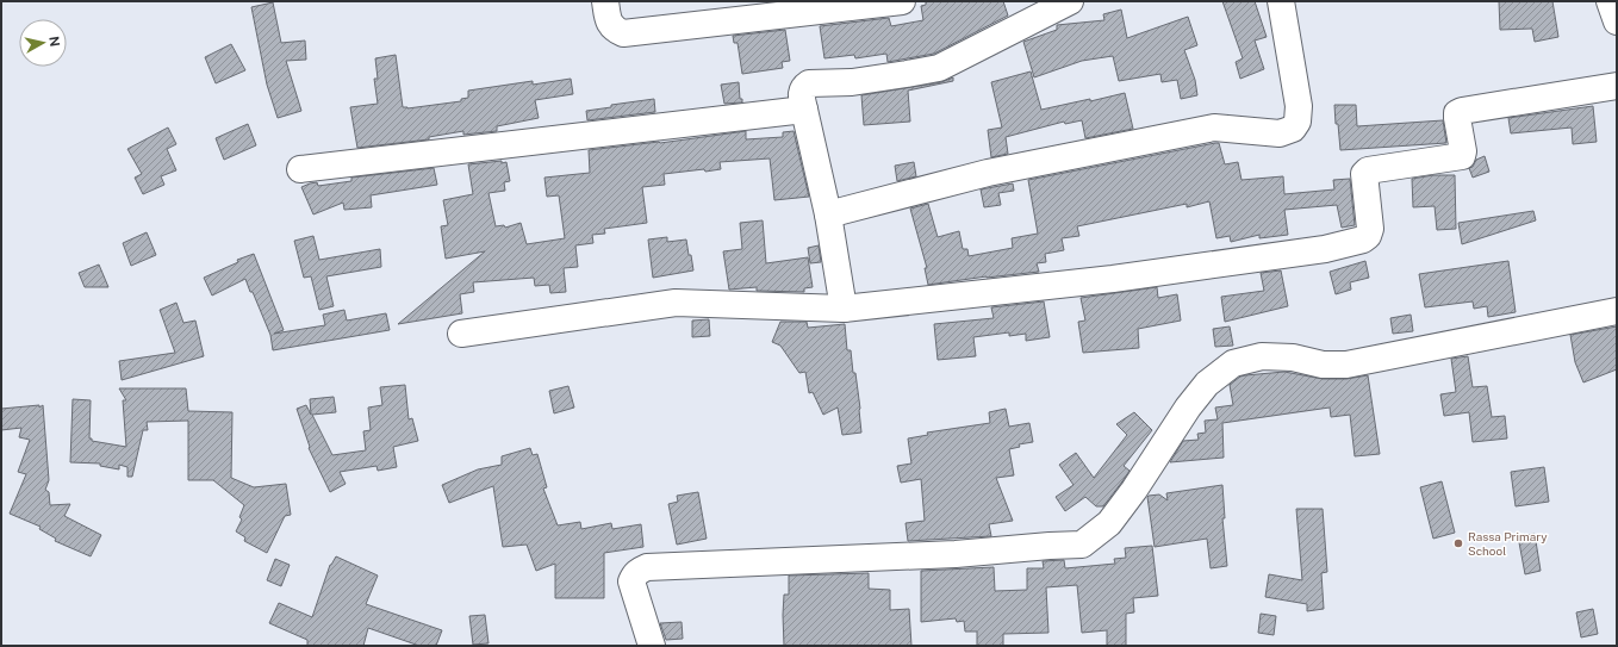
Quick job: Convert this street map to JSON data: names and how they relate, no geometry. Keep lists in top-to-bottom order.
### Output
{
  "places": ["Rassa Primary School"],
  "north": "right"
}
